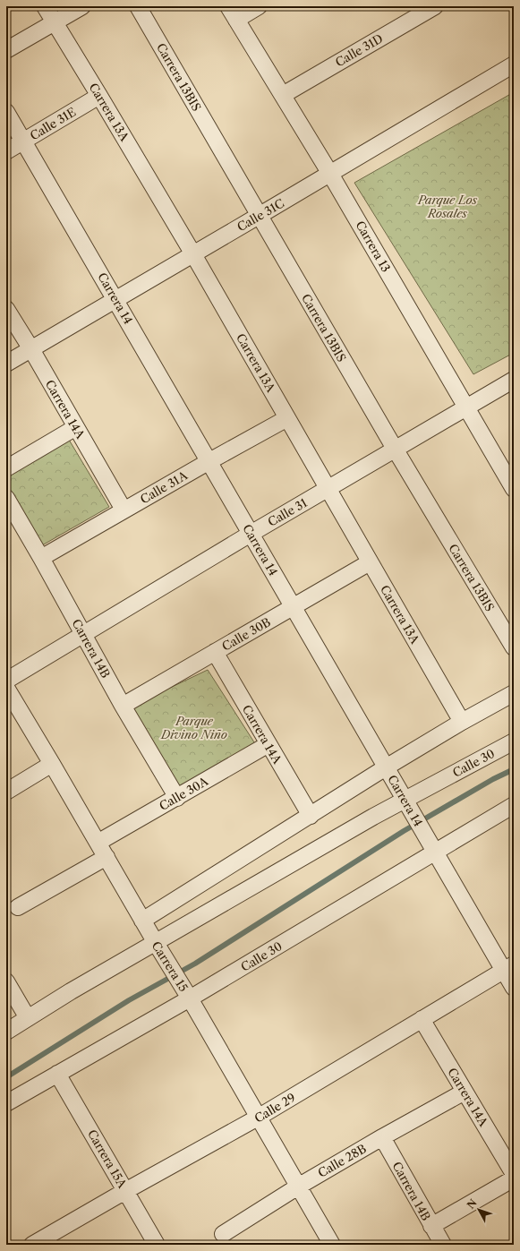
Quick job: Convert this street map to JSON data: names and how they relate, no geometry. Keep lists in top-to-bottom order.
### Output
{
  "streets": {
    "street": [
      "Calle 31D",
      "Carrera 13BIS",
      "Carrera 13A",
      "Calle 31E",
      "Calle 31C",
      "Carrera 13",
      "Carrera 14",
      "Carrera 14A",
      "Calle 31A",
      "Calle 31",
      "Calle 30B",
      "Carrera 14B",
      "Calle 30",
      "Calle 30A",
      "Carrera 15",
      "Calle 29",
      "Carrera 15A",
      "Calle 28B"
    ]
  },
  "crossings": [
    ["Calle 31D", "Carrera 13"],
    ["Carrera 13BIS", "Calle 31C"],
    ["Carrera 13BIS", "Calle 31"],
    ["Carrera 13A", "Calle 31E"],
    ["Carrera 13A", "Calle 31C"],
    ["Carrera 13A", "Calle 31A"],
    ["Carrera 13A", "Calle 31"],
    ["Carrera 13A", "Calle 30B"],
    ["Calle 31E", "Carrera 14"],
    ["Calle 31C", "Carrera 13"],
    ["Calle 31C", "Carrera 14"],
    ["Calle 31C", "Carrera 14A"],
    ["Carrera 13", "Calle 31"],
    ["Carrera 14", "Calle 31A"],
    ["Carrera 14", "Calle 31"],
    ["Carrera 14", "Calle 30B"],
    ["Carrera 14", "Calle 30"],
    ["Carrera 14", "Calle 29"],
    ["Carrera 14A", "Calle 31A"],
    ["Carrera 14A", "Calle 30B"],
    ["Carrera 14A", "Calle 30A"],
    ["Carrera 14A", "Calle 29"],
    ["Carrera 14A", "Calle 28B"],
    ["Calle 31A", "Carrera 14B"],
    ["Calle 31", "Carrera 14B"],
    ["Calle 30B", "Carrera 14B"],
    ["Carrera 14B", "Calle 30A"],
    ["Carrera 14B", "Calle 28B"],
    ["Calle 30", "Carrera 15"],
    ["Calle 30", "Carrera 15A"],
    ["Calle 30A", "Carrera 15"],
    ["Carrera 15", "Calle 29"],
    ["Carrera 15", "Calle 28B"],
    ["Calle 29", "Carrera 15A"]
  ],
  "parks": ["Parque Los Rosales", "Parque Divino Niño"],
  "north": "top left"
}
